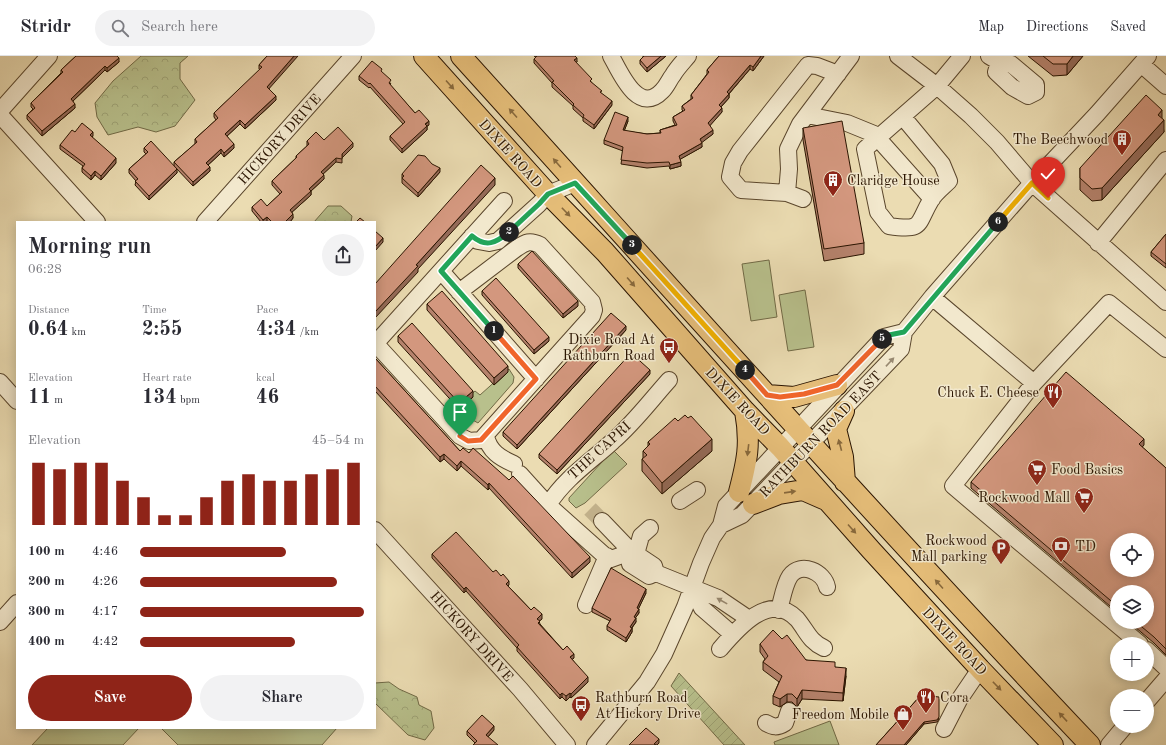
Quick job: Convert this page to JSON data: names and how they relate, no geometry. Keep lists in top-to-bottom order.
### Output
{
  "streets": {
    "main road": ["DIXIE ROAD"],
    "street": ["HICKORY DRIVE", "RATHBURN ROAD EAST", "THE CAPRI"]
  },
  "crossings": [
    ["DIXIE ROAD", "RATHBURN ROAD EAST"]
  ],
  "places": {
    "building": ["The Beechwood", "Claridge House"],
    "bus stop": ["Dixie Road At Rathburn Road", "Rathburn Road At Hickory Drive"],
    "restaurant": ["Chuck E. Cheese", "Cora"],
    "supermarket": ["Food Basics", "Rockwood Mall"],
    "bank": ["TD"],
    "parking": ["Rockwood Mall parking"],
    "shop": ["Freedom Mobile"]
  },
  "page": {
    "header": "Stridr",
    "search": "Search here",
    "nav": ["Map", "Directions", "Saved"],
    "pins": [
      "6",
      "2",
      "3",
      "1",
      "5",
      "4"
    ],
    "heading": ["Morning run", "06:28"],
    "stats": [
      ["Distance", "0.64 km"],
      ["Time", "2:55"],
      ["Pace", "4:34 /km"],
      ["Elevation", "11 m"],
      ["Heart rate", "134 bpm"],
      ["kcal", "46"]
    ],
    "chart": ["Elevation", "45–54 m"],
    "map_buttons": ["+", "−"],
    "list": [
      {
        "name": "100 m",
        "note": "4:46"
      },
      {
        "name": "200 m",
        "note": "4:26"
      },
      {
        "name": "300 m",
        "note": "4:17"
      },
      {
        "name": "400 m",
        "note": "4:42"
      }
    ],
    "buttons": ["Save", "Share"]
  }
}
